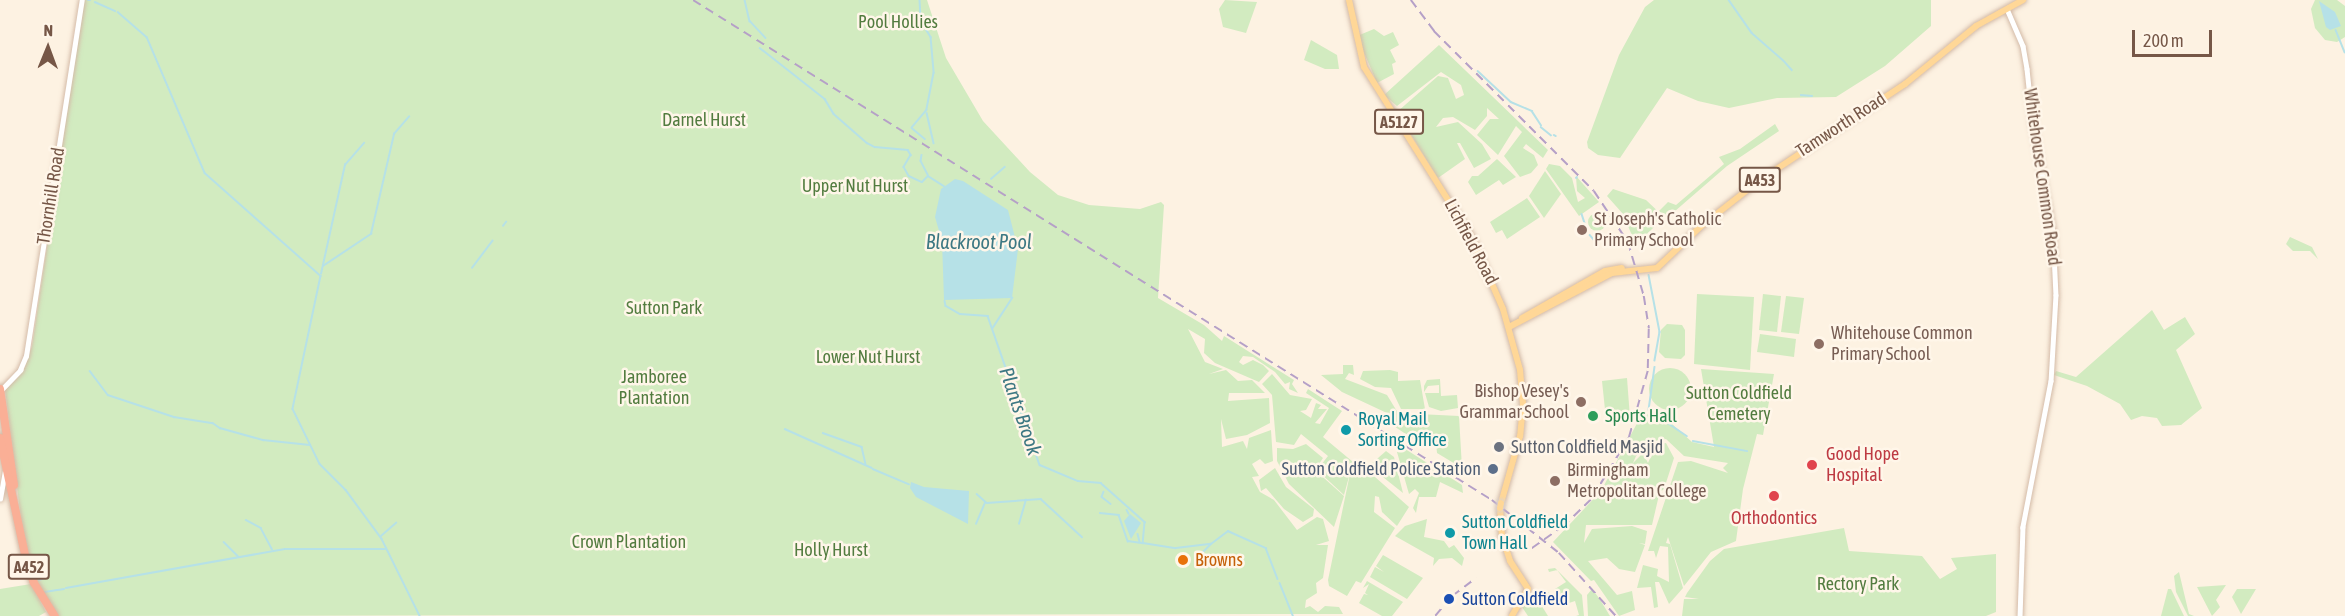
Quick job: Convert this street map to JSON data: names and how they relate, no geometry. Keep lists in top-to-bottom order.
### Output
{
  "streets": {
    "highway": ["A452"],
    "main road": [
      "A5127",
      "Tamworth Road",
      "Whitehouse Common Road",
      "A453",
      "Thornhill Road",
      "Lichfield Road"
    ]
  },
  "crossings": [
    ["Tamworth Road", "Whitehouse Common Road"],
    ["Tamworth Road", "Lichfield Road"]
  ],
  "water": ["Blackroot Pool", "Plants Brook"],
  "parks": [
    "Pool Hollies",
    "Darnel Hurst",
    "Upper Nut Hurst",
    "Sutton Park",
    "Lower Nut Hurst",
    "Jamboree Plantation",
    "Sutton Coldfield Cemetery",
    "Crown Plantation",
    "Holly Hurst",
    "Rectory Park"
  ],
  "places": [
    "St Joseph's Catholic Primary School",
    "Whitehouse Common Primary School",
    "Bishop Vesey's Grammar School",
    "Sports Hall",
    "Royal Mail Sorting Office",
    "Sutton Coldfield Masjid",
    "Good Hope Hospital",
    "Sutton Coldfield Police Station",
    "Birmingham Metropolitan College",
    "Orthodontics",
    "Sutton Coldfield Town Hall",
    "Browns",
    "Sutton Coldfield"
  ],
  "scale_bar": "200 m",
  "north": "top"
}
